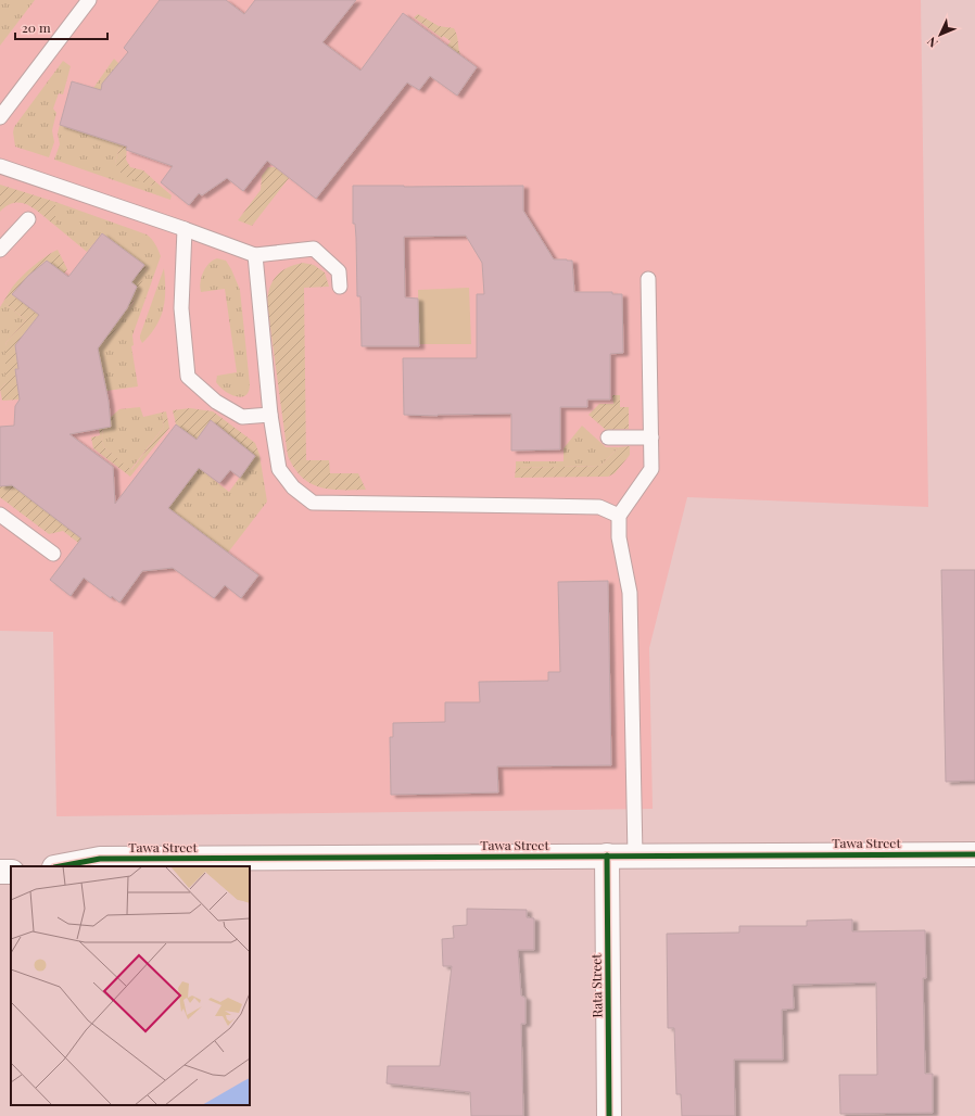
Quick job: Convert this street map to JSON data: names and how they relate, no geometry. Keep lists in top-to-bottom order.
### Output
{
  "streets": {
    "street": ["Tawa Street", "Rata Street"]
  },
  "crossings": [
    ["Tawa Street", "Rata Street"]
  ],
  "scale_bar": "20 m",
  "north": "bottom left"
}
